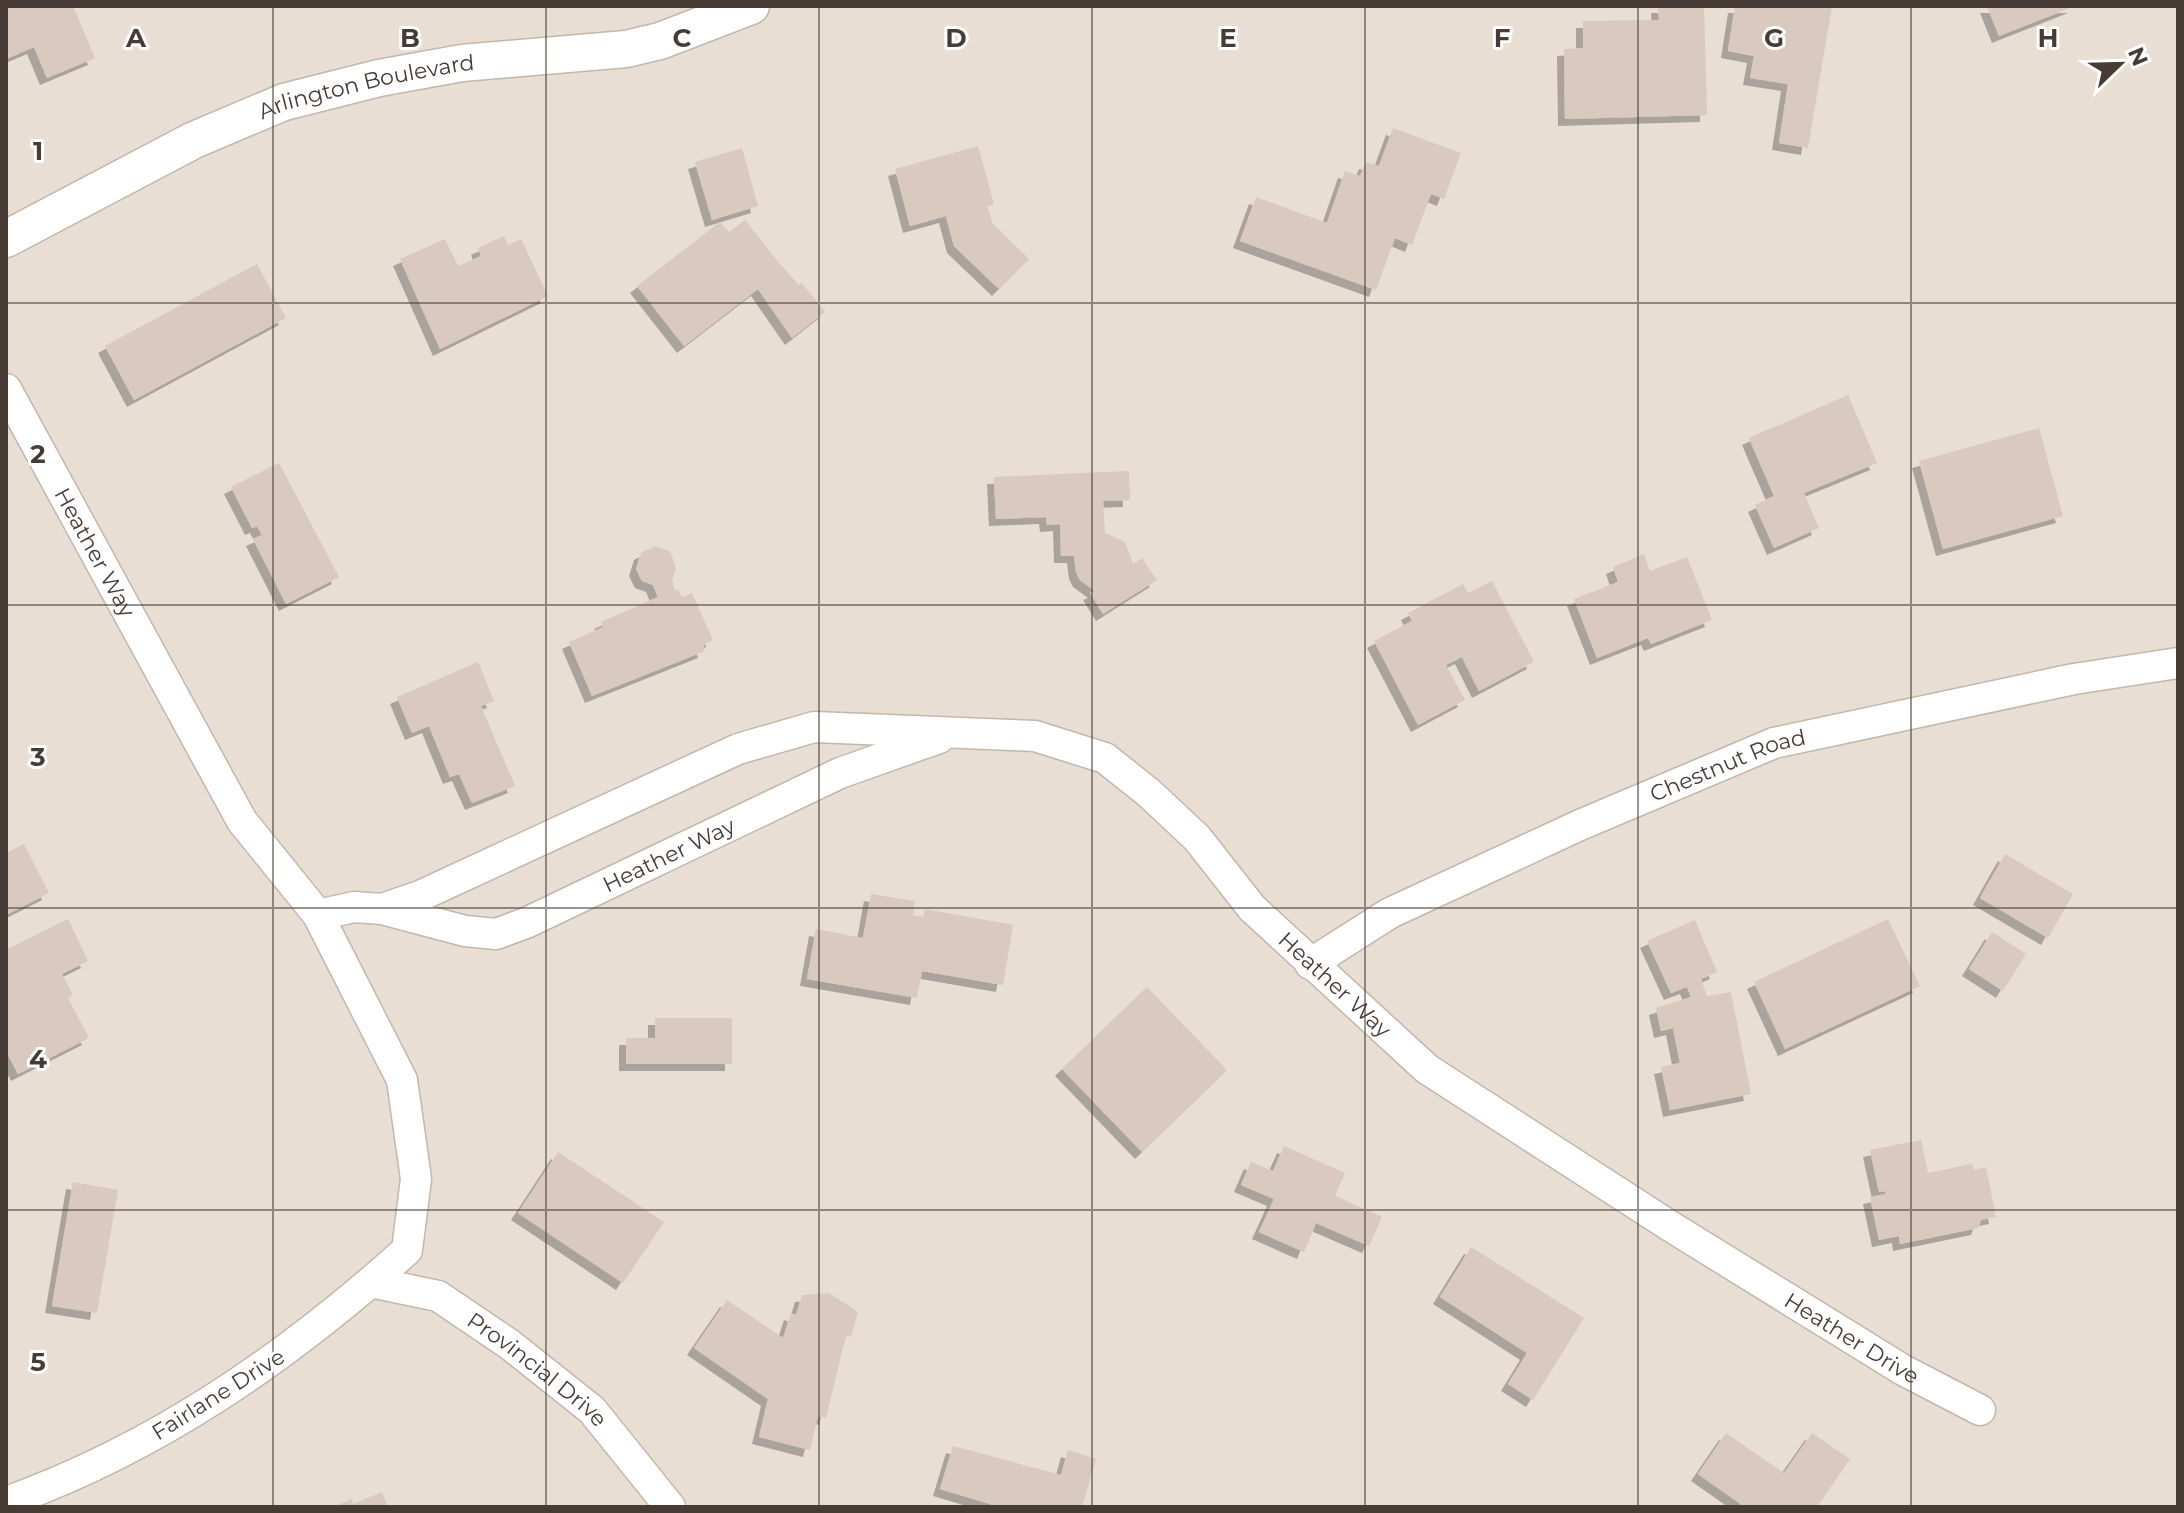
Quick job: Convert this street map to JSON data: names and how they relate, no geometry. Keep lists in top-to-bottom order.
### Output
{
  "streets": {
    "street": [
      "Arlington Boulevard",
      "Heather Way",
      "Chestnut Road",
      "Heather Drive",
      "Provincial Drive",
      "Fairlane Drive"
    ]
  },
  "crossings": [
    ["Heather Way", "Chestnut Road"],
    ["Heather Way", "Heather Drive"],
    ["Heather Way", "Provincial Drive"],
    ["Heather Way", "Fairlane Drive"],
    ["Provincial Drive", "Fairlane Drive"]
  ],
  "north": "top right",
  "grid": {
    "columns": [
      "A",
      "B",
      "C",
      "D",
      "E",
      "F",
      "G",
      "H"
    ],
    "rows": [
      "1",
      "2",
      "3",
      "4",
      "5"
    ]
  }
}
